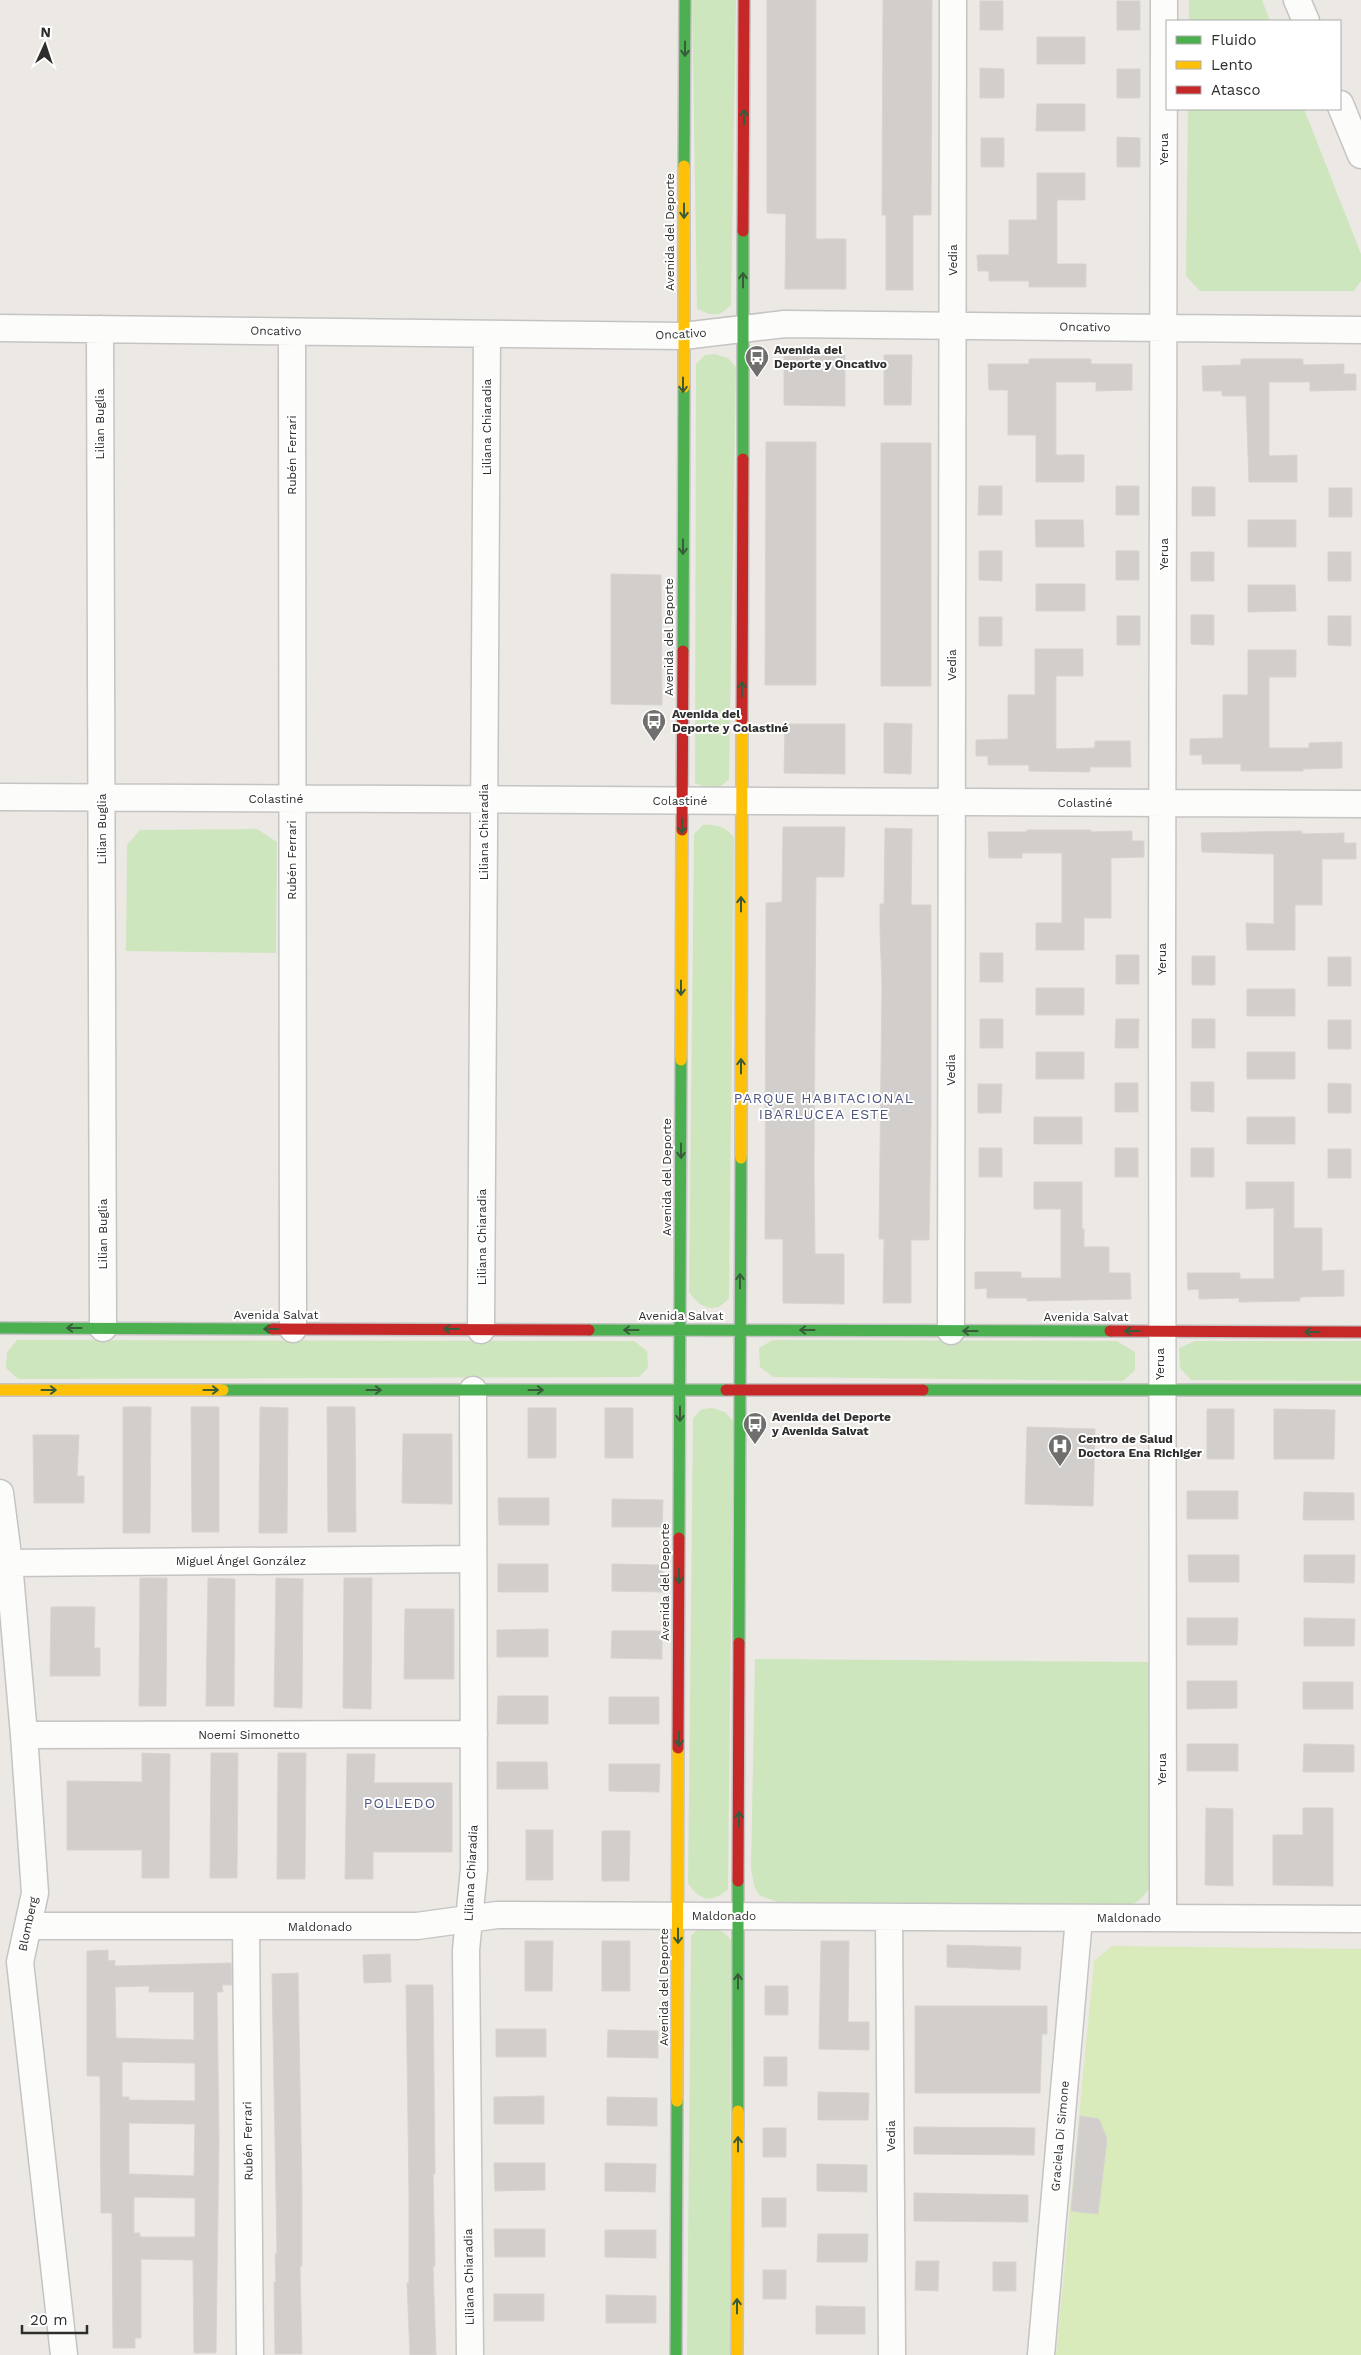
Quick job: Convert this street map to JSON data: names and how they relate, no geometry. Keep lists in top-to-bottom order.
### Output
{
  "streets": {
    "street": [
      "Yerua",
      "Avenida del Deporte",
      "Vedia",
      "Oncativo",
      "Lilian Buglia",
      "Liliana Chiaradia",
      "Rubén Ferrari",
      "Colastiné",
      "Avenida Salvat",
      "Miguel Ángel González",
      "Noemí Simonetto",
      "Maldonado",
      "Blomberg",
      "Graciela Di Simone"
    ]
  },
  "crossings": [
    ["Yerua", "Oncativo"],
    ["Yerua", "Colastiné"],
    ["Yerua", "Avenida Salvat"],
    ["Yerua", "Maldonado"],
    ["Avenida del Deporte", "Oncativo"],
    ["Avenida del Deporte", "Colastiné"],
    ["Avenida del Deporte", "Avenida Salvat"],
    ["Avenida del Deporte", "Maldonado"],
    ["Vedia", "Oncativo"],
    ["Vedia", "Colastiné"],
    ["Vedia", "Avenida Salvat"],
    ["Vedia", "Maldonado"],
    ["Oncativo", "Lilian Buglia"],
    ["Oncativo", "Liliana Chiaradia"],
    ["Oncativo", "Rubén Ferrari"],
    ["Lilian Buglia", "Colastiné"],
    ["Lilian Buglia", "Avenida Salvat"],
    ["Liliana Chiaradia", "Colastiné"],
    ["Liliana Chiaradia", "Avenida Salvat"],
    ["Liliana Chiaradia", "Miguel Ángel González"],
    ["Liliana Chiaradia", "Noemí Simonetto"],
    ["Liliana Chiaradia", "Maldonado"],
    ["Rubén Ferrari", "Colastiné"],
    ["Rubén Ferrari", "Avenida Salvat"],
    ["Rubén Ferrari", "Maldonado"],
    ["Miguel Ángel González", "Blomberg"],
    ["Noemí Simonetto", "Blomberg"],
    ["Maldonado", "Blomberg"],
    ["Maldonado", "Graciela Di Simone"]
  ],
  "districts": ["PARQUE HABITACIONAL IBARLUCEA ESTE", "POLLEDO"],
  "places": {
    "bus stop": ["Avenida del Deporte y Oncativo", "Avenida del Deporte y Colastiné", "Avenida del Deporte y Avenida Salvat"],
    "hospital": ["Centro de Salud Doctora Ena Richiger"]
  },
  "legend": ["Fluido", "Lento", "Atasco"],
  "scale_bar": "20 m",
  "north": "top"
}
